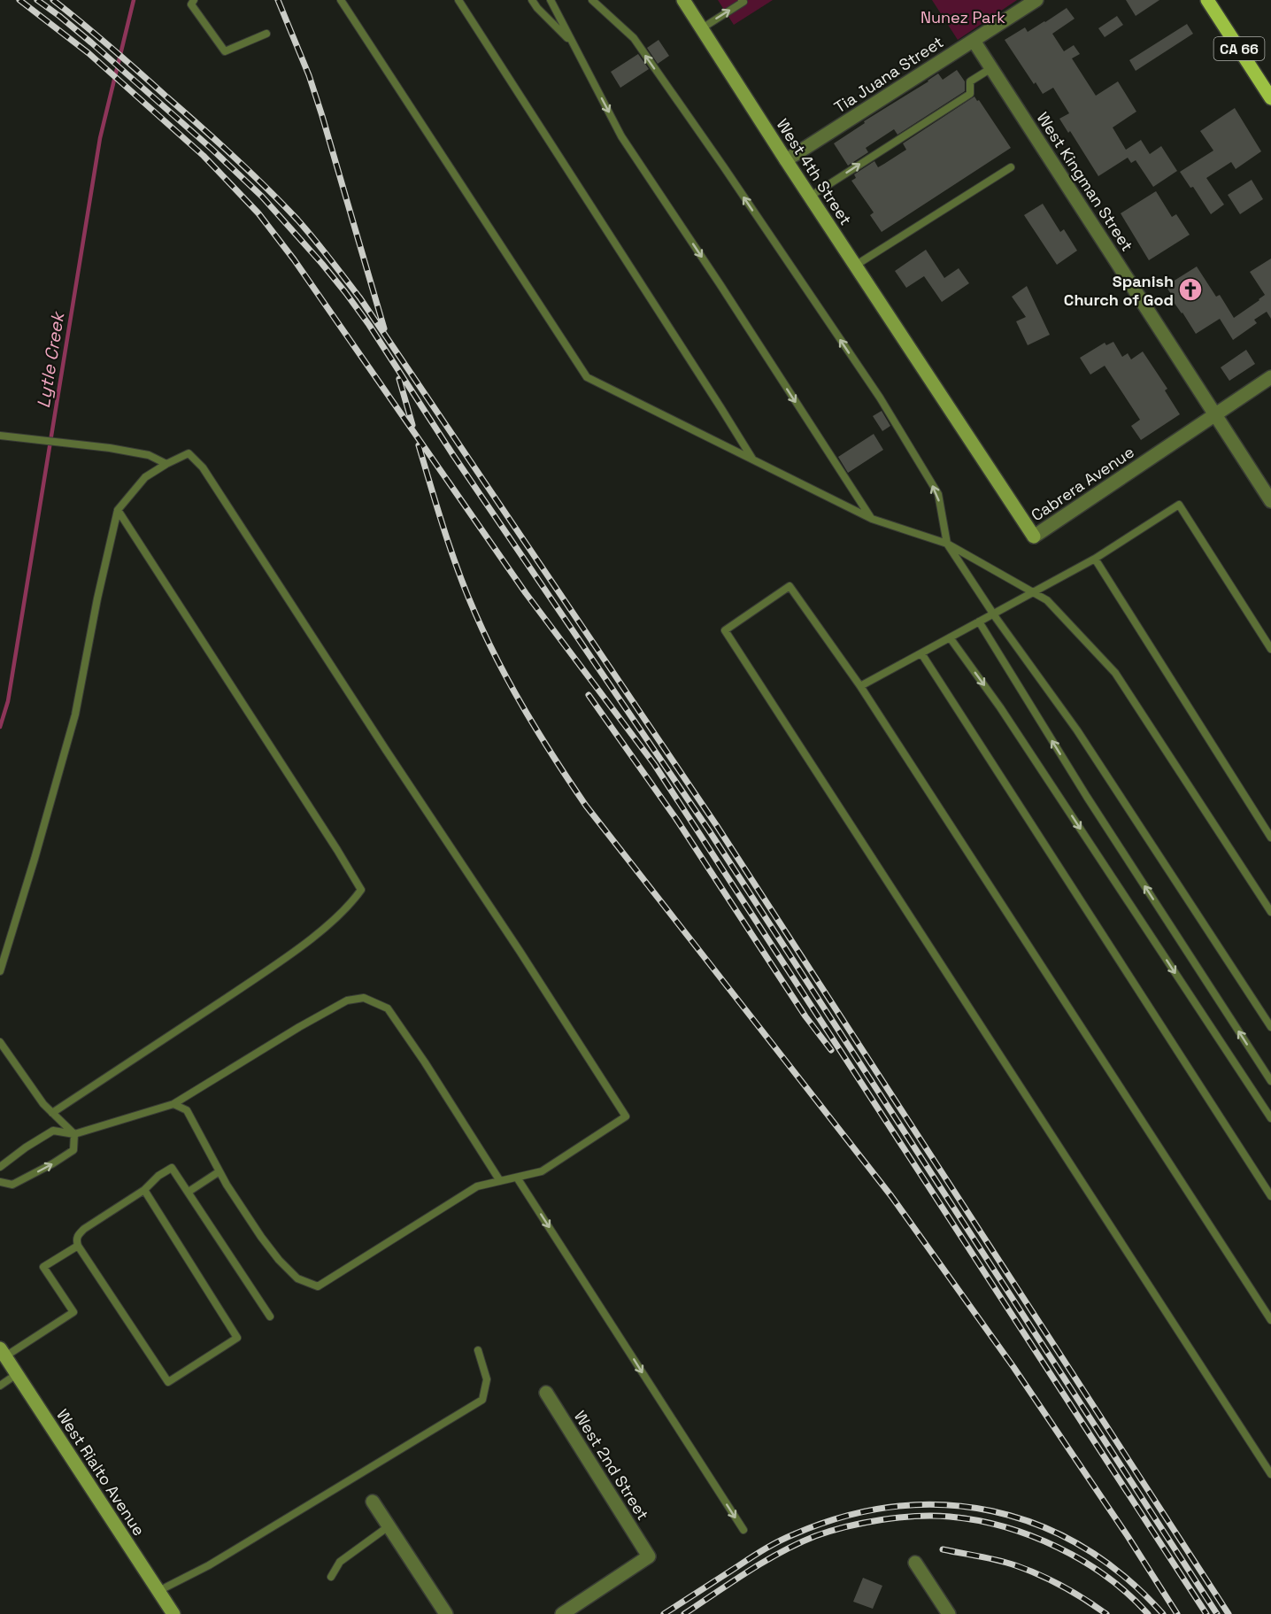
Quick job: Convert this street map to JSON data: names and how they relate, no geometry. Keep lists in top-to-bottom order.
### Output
{
  "streets": {
    "main road": ["CA 66"],
    "street": [
      "Tia Juana Street",
      "West 4th Street",
      "West Kingman Street",
      "Cabrera Avenue",
      "West 2nd Street",
      "West Rialto Avenue"
    ]
  },
  "crossings": [
    ["Tia Juana Street", "West 4th Street"],
    ["Tia Juana Street", "West Kingman Street"],
    ["West 4th Street", "Cabrera Avenue"],
    ["West Kingman Street", "Cabrera Avenue"]
  ],
  "water": ["Lytle Creek"],
  "parks": ["Nunez Park"],
  "places": {
    "church": ["Spanish Church of God"]
  }
}
